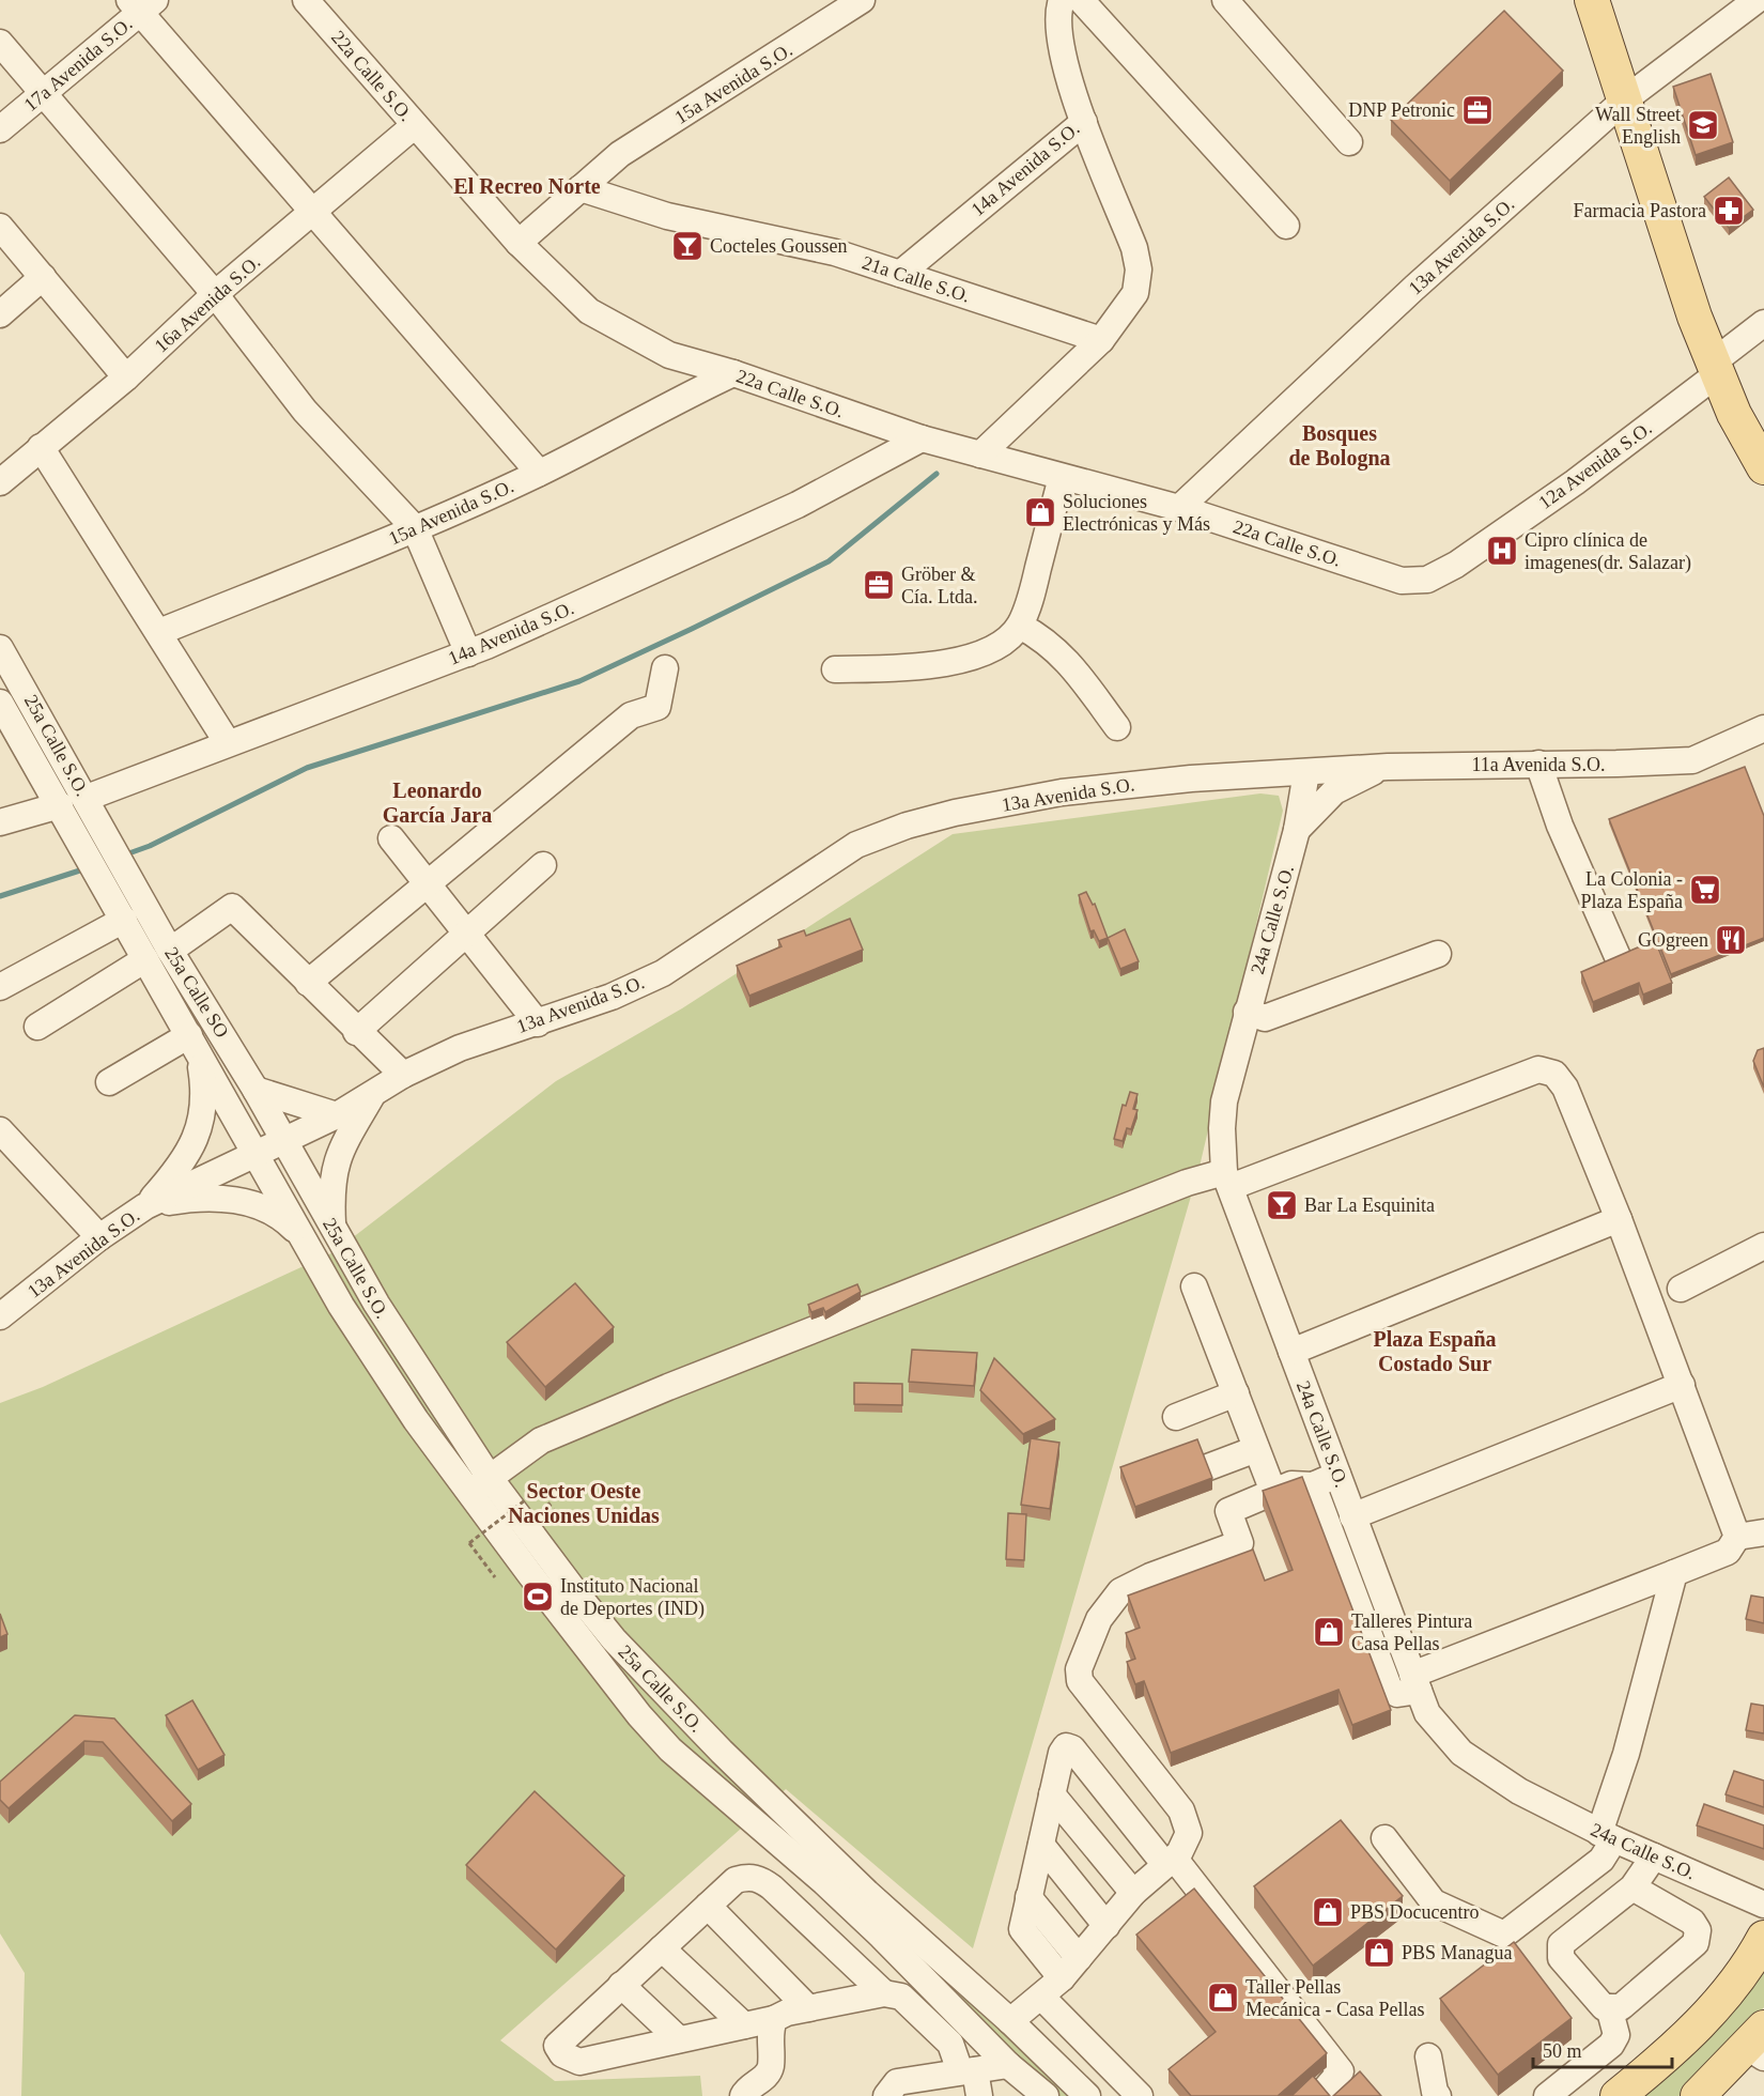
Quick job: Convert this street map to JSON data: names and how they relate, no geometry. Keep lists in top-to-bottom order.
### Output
{
  "streets": {
    "street": [
      "17a Avenida S.O.",
      "22a Calle S.O.",
      "15a Avenida S.O.",
      "14a Avenida S.O.",
      "13a Avenida S.O.",
      "21a Calle S.O.",
      "16a Avenida S.O.",
      "12a Avenida S.O.",
      "25a Calle S.O.",
      "11a Avenida S.O.",
      "24a Calle S.O.",
      "25a Calle SO"
    ]
  },
  "crossings": [
    ["22a Calle S.O.", "15a Avenida S.O."],
    ["22a Calle S.O.", "14a Avenida S.O."],
    ["22a Calle S.O.", "13a Avenida S.O."],
    ["22a Calle S.O.", "16a Avenida S.O."],
    ["22a Calle S.O.", "12a Avenida S.O."],
    ["15a Avenida S.O.", "21a Calle S.O."],
    ["14a Avenida S.O.", "21a Calle S.O."],
    ["14a Avenida S.O.", "25a Calle S.O."],
    ["13a Avenida S.O.", "25a Calle S.O."],
    ["13a Avenida S.O.", "11a Avenida S.O."],
    ["13a Avenida S.O.", "24a Calle S.O."],
    ["13a Avenida S.O.", "25a Calle SO"],
    ["25a Calle S.O.", "25a Calle SO"],
    ["11a Avenida S.O.", "24a Calle S.O."]
  ],
  "districts": [
    "El Recreo Norte",
    "Bosques de Bologna",
    "Leonardo García Jara",
    "Plaza España Costado Sur",
    "Sector Oeste Naciones Unidas"
  ],
  "places": {
    "office": ["DNP Petronic", "Gröber & Cía. Ltda."],
    "school or university": ["Wall Street English"],
    "pharmacy": ["Farmacia Pastora"],
    "bar": ["Cocteles Goussen", "Bar La Esquinita"],
    "shop": [
      "Soluciones Electrónicas y Más",
      "Talleres Pintura Casa Pellas",
      "PBS Docucentro",
      "PBS Managua",
      "Taller Pellas Mecánica - Casa Pellas"
    ],
    "hospital": ["Cipro clínica de imagenes(dr. Salazar)"],
    "supermarket": ["La Colonia - Plaza España"],
    "restaurant": ["GOgreen"],
    "sports": ["Instituto Nacional de Deportes (IND)"]
  },
  "scale_bar": "50 m"
}
